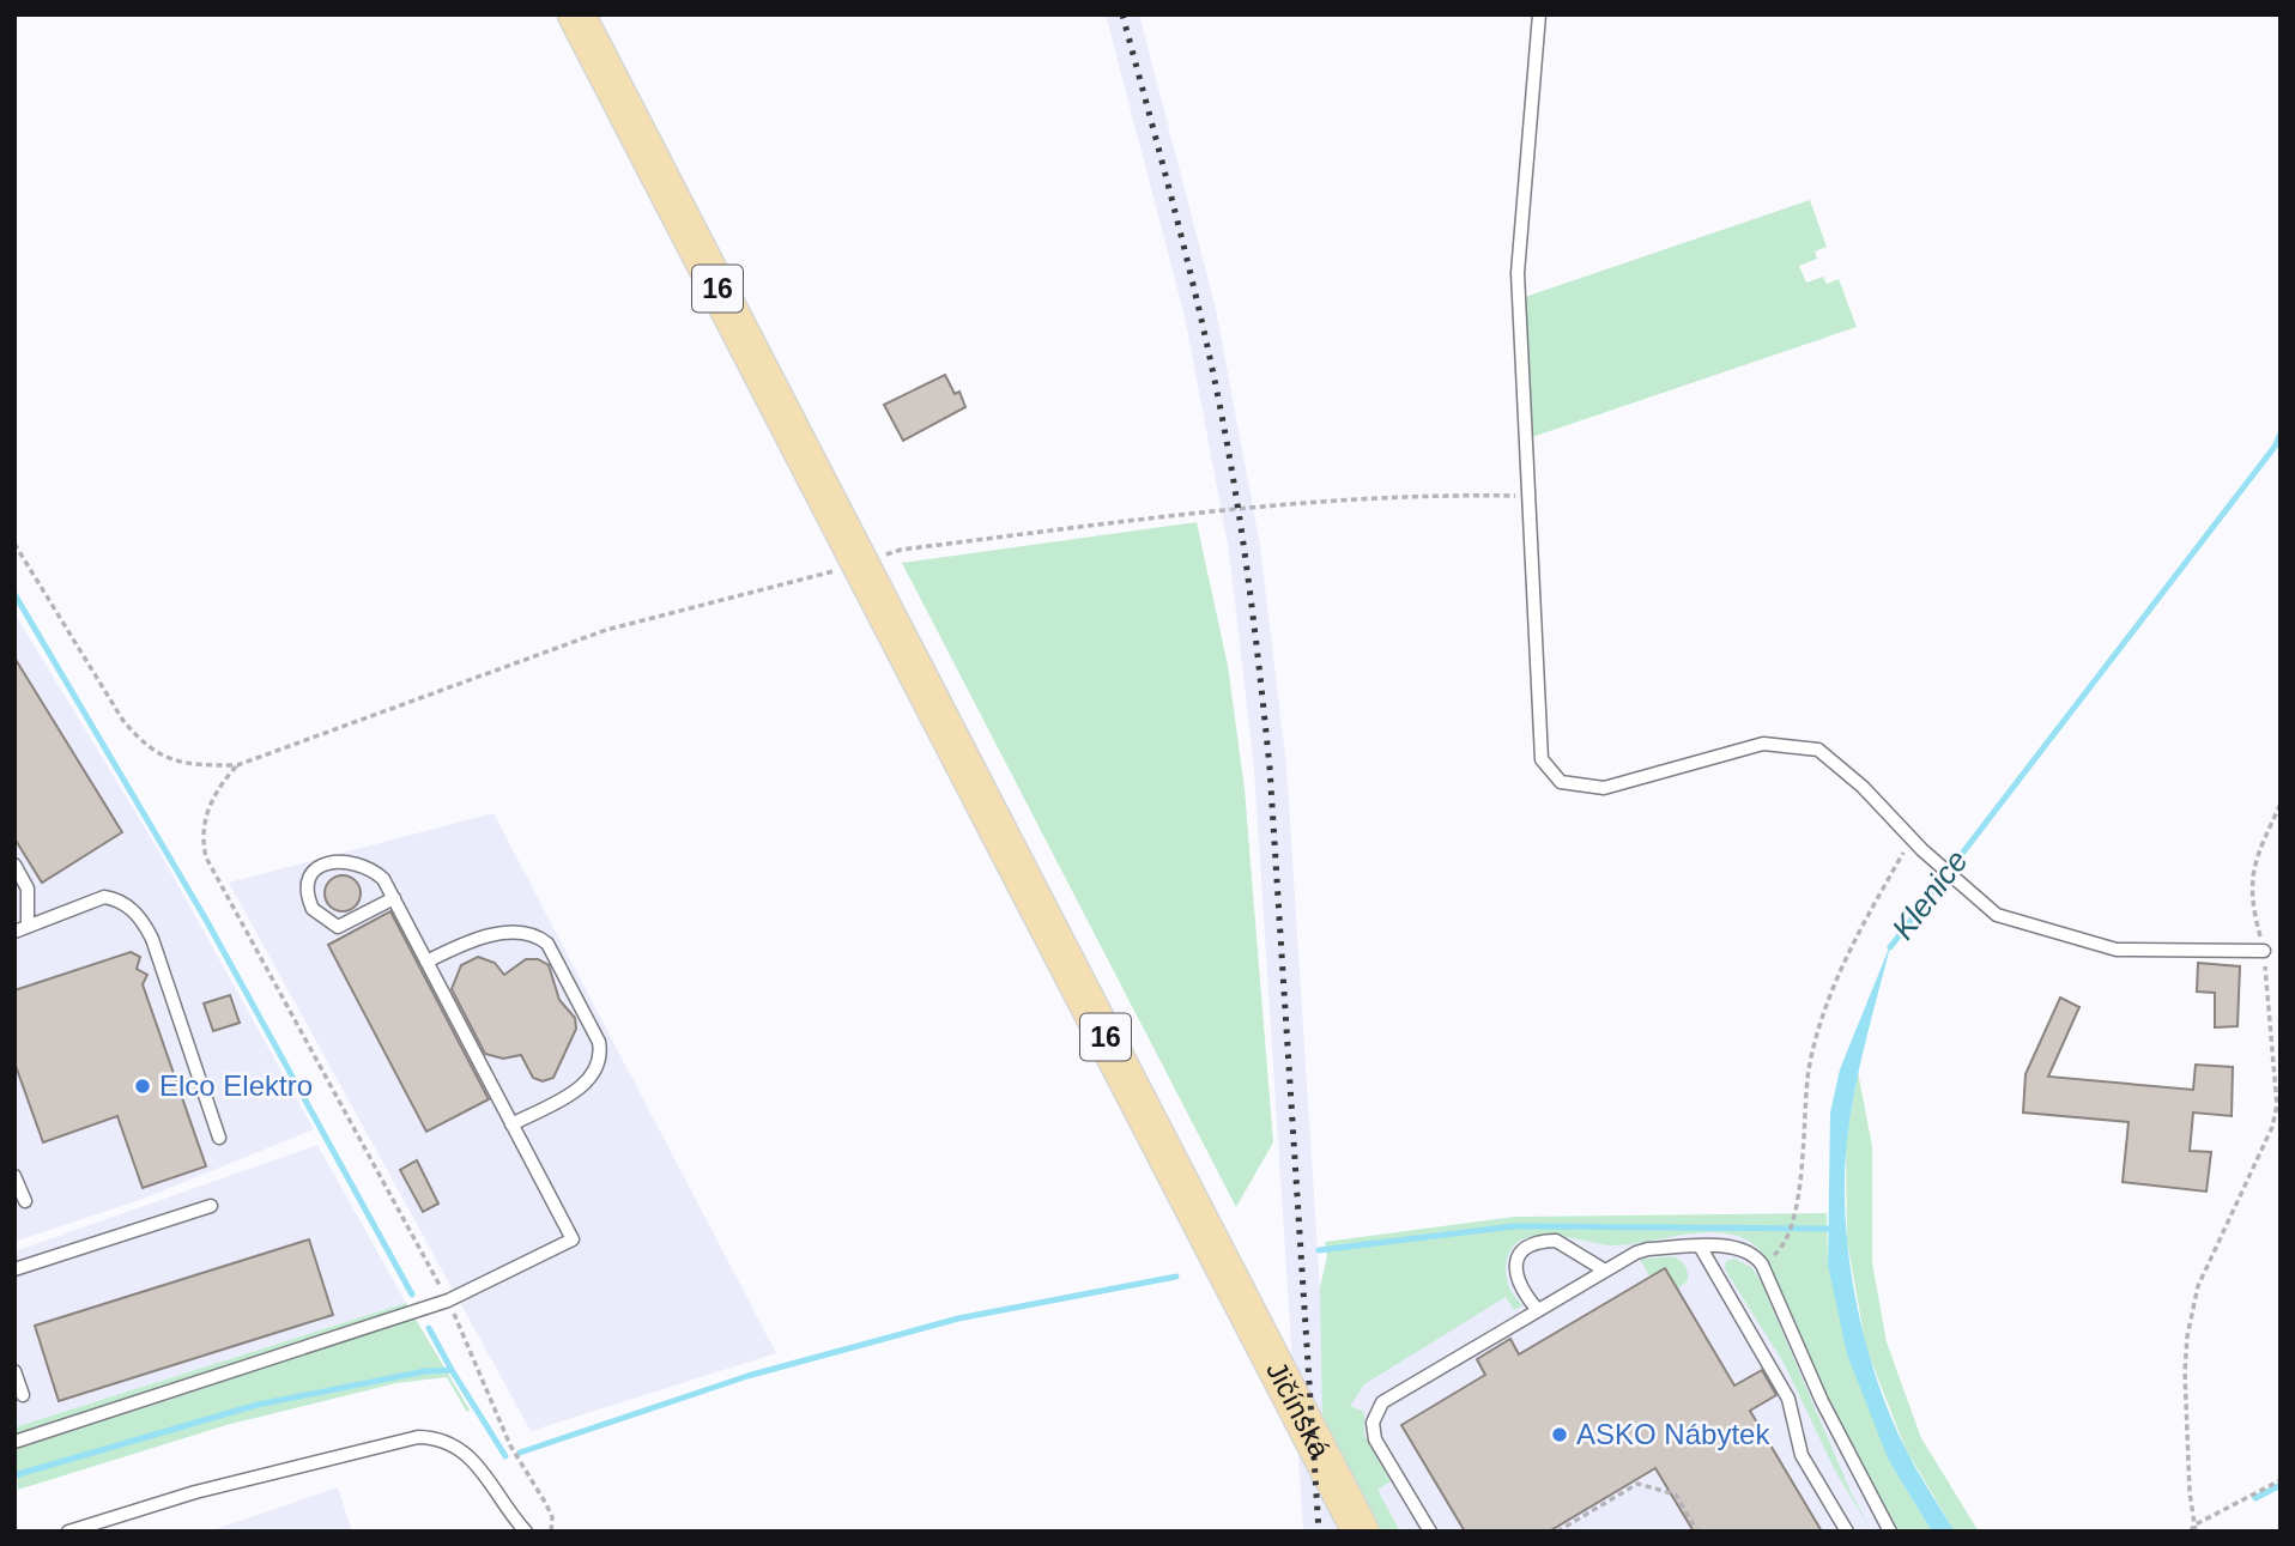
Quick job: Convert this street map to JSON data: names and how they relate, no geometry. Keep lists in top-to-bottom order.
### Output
{
  "streets": {
    "main road": ["16", "Jičínská"]
  },
  "crossings": [
    ["16", "Jičínská"]
  ],
  "water": ["Klenice"],
  "places": ["Elco Elektro", "ASKO Nábytek"]
}
